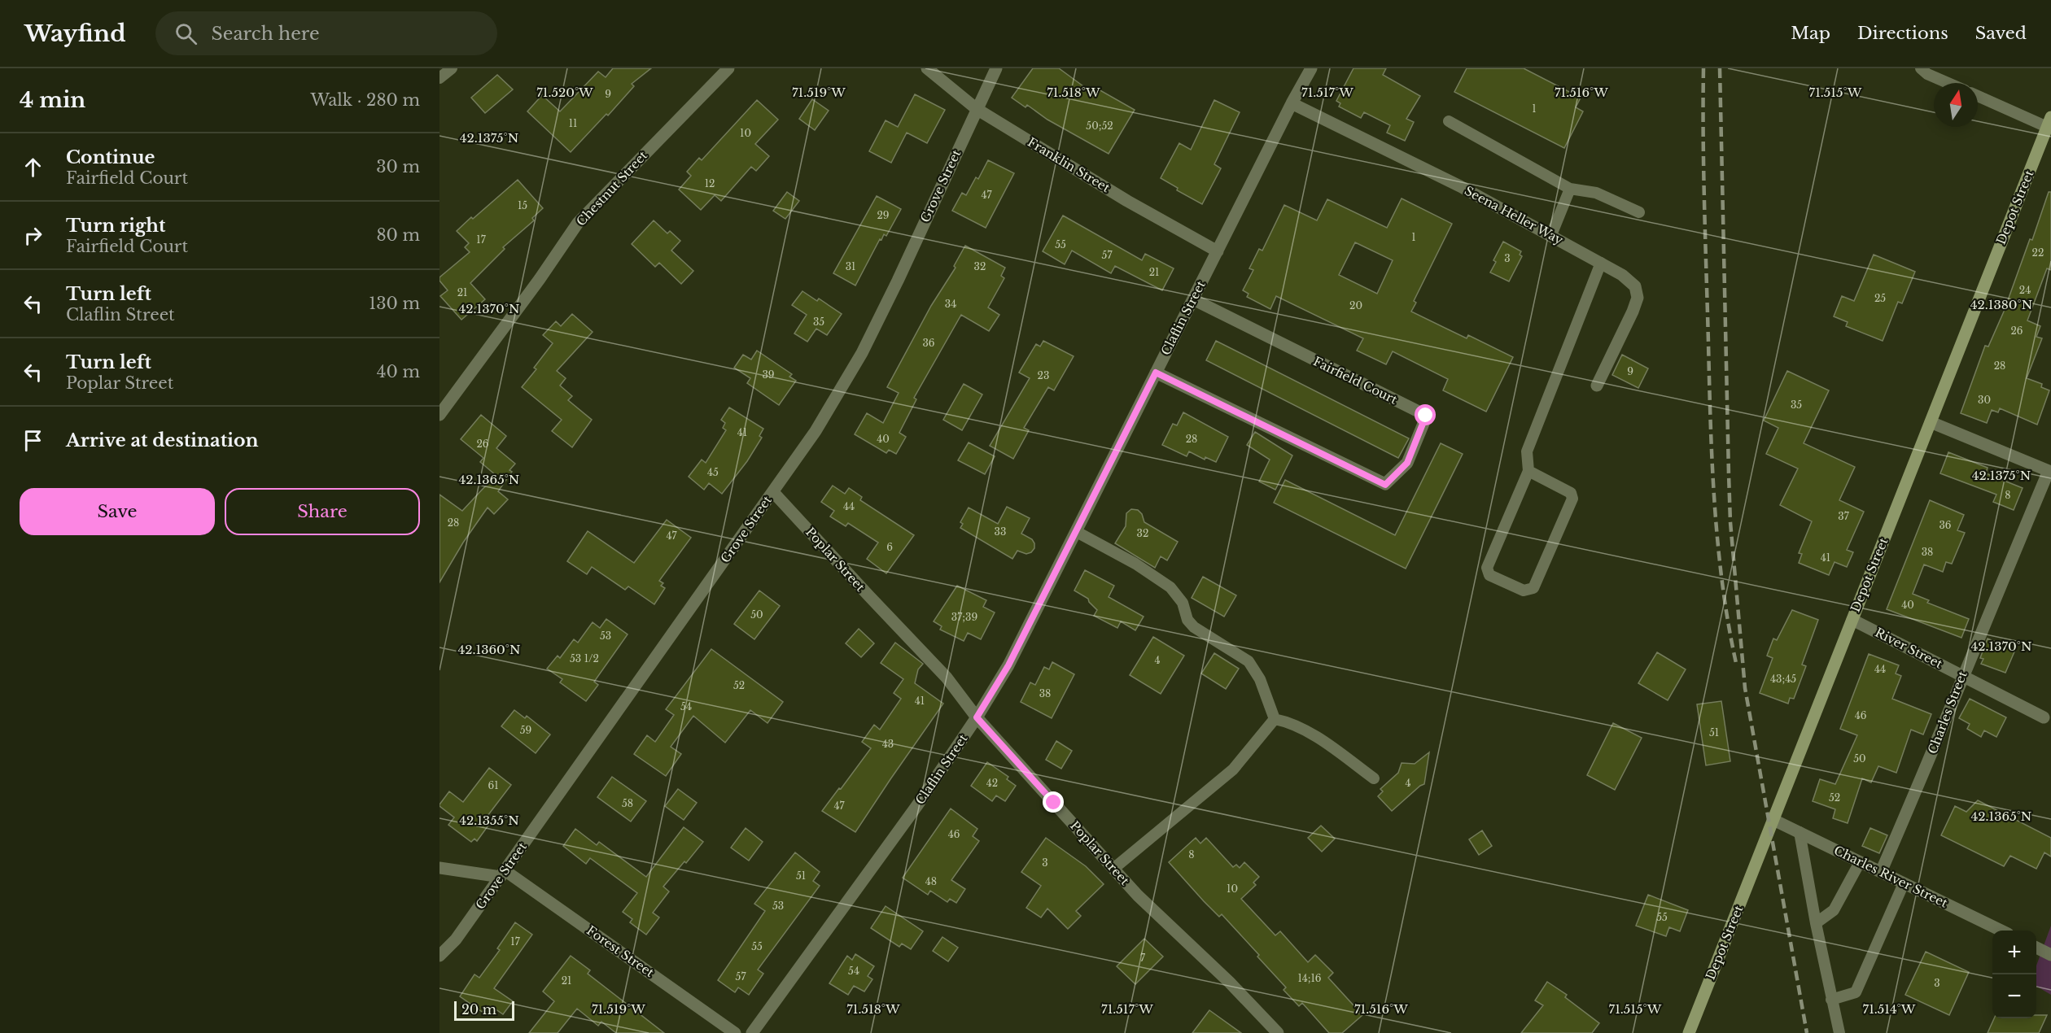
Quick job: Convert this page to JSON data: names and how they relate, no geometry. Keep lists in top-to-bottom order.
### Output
{
  "streets": {
    "main road": ["Depot Street"],
    "street": [
      "Franklin Street",
      "Grove Street",
      "Chestnut Street",
      "Seena Heller Way",
      "Claflin Street",
      "Fairfield Court",
      "Poplar Street",
      "River Street",
      "Charles Street",
      "Charles River Street",
      "Forest Street"
    ]
  },
  "crossings": [
    ["Franklin Street", "Grove Street"],
    ["Franklin Street", "Claflin Street"],
    ["Grove Street", "Poplar Street"],
    ["Grove Street", "Forest Street"],
    ["Depot Street", "River Street"],
    ["Depot Street", "Charles River Street"],
    ["Seena Heller Way", "Claflin Street"],
    ["Claflin Street", "Fairfield Court"],
    ["Claflin Street", "Poplar Street"],
    ["River Street", "Charles Street"],
    ["Charles Street", "Charles River Street"]
  ],
  "house_numbers": [
    "9",
    "1",
    "11",
    "50;52",
    "10",
    "12",
    "47",
    "15",
    "29",
    "1",
    "17",
    "55",
    "22",
    "57",
    "3",
    "31",
    "32",
    "21",
    "24",
    "21",
    "25",
    "34",
    "20",
    "35",
    "26",
    "36",
    "28",
    "9",
    "39",
    "23",
    "30",
    "35",
    "41",
    "40",
    "28",
    "26",
    "45",
    "8",
    "44",
    "37",
    "28",
    "36",
    "33",
    "32",
    "47",
    "6",
    "38",
    "41",
    "40",
    "50",
    "37;39",
    "53",
    "53 1/2",
    "4",
    "44",
    "43;45",
    "52",
    "38",
    "41",
    "54",
    "46",
    "59",
    "51",
    "43",
    "50",
    "42",
    "4",
    "61",
    "52",
    "58",
    "47",
    "46",
    "8",
    "3",
    "51",
    "48",
    "10",
    "53",
    "55",
    "17",
    "55",
    "7",
    "54",
    "57",
    "14;16",
    "21",
    "3"
  ],
  "scale_bar": "20 m",
  "north": "top",
  "page": {
    "header": "Wayfind",
    "search": "Search here",
    "nav": ["Map", "Directions", "Saved"],
    "heading": ["4 min", "Walk · 280 m"],
    "list": [
      ["Continue", "Fairfield Court", "30 m"],
      ["Turn right", "Fairfield Court", "80 m"],
      ["Turn left", "Claflin Street", "130 m"],
      ["Turn left", "Poplar Street", "40 m"],
      "Arrive at destination"
    ],
    "buttons": ["Save", "Share"],
    "map_buttons": ["+", "−"],
    "scale": "20 m"
  },
  "coordinates": [
    "71.520°W",
    "71.519°W",
    "71.518°W",
    "71.517°W",
    "71.516°W",
    "71.515°W",
    "42.1375°N",
    "42.1380°N",
    "42.1370°N",
    "42.1365°N",
    "42.1360°N",
    "42.1355°N",
    "71.514°W"
  ]
}
